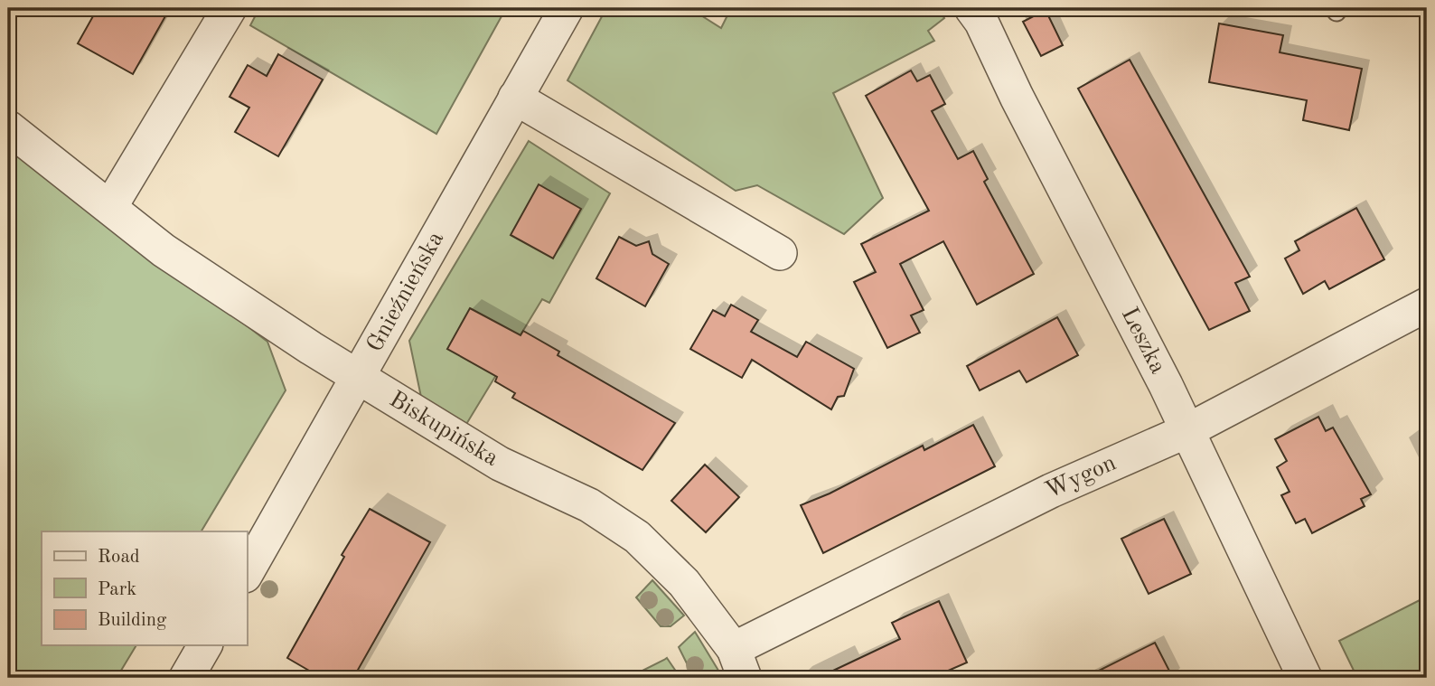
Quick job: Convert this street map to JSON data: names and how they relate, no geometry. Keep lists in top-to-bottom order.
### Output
{
  "streets": {
    "street": [
      "Gnieźnieńska",
      "Leszka",
      "Biskupińska",
      "Wygon"
    ]
  },
  "crossings": [
    ["Gnieźnieńska", "Biskupińska"],
    ["Leszka", "Wygon"],
    ["Biskupińska", "Wygon"]
  ],
  "legend": ["Road", "Park", "Building"]
}
